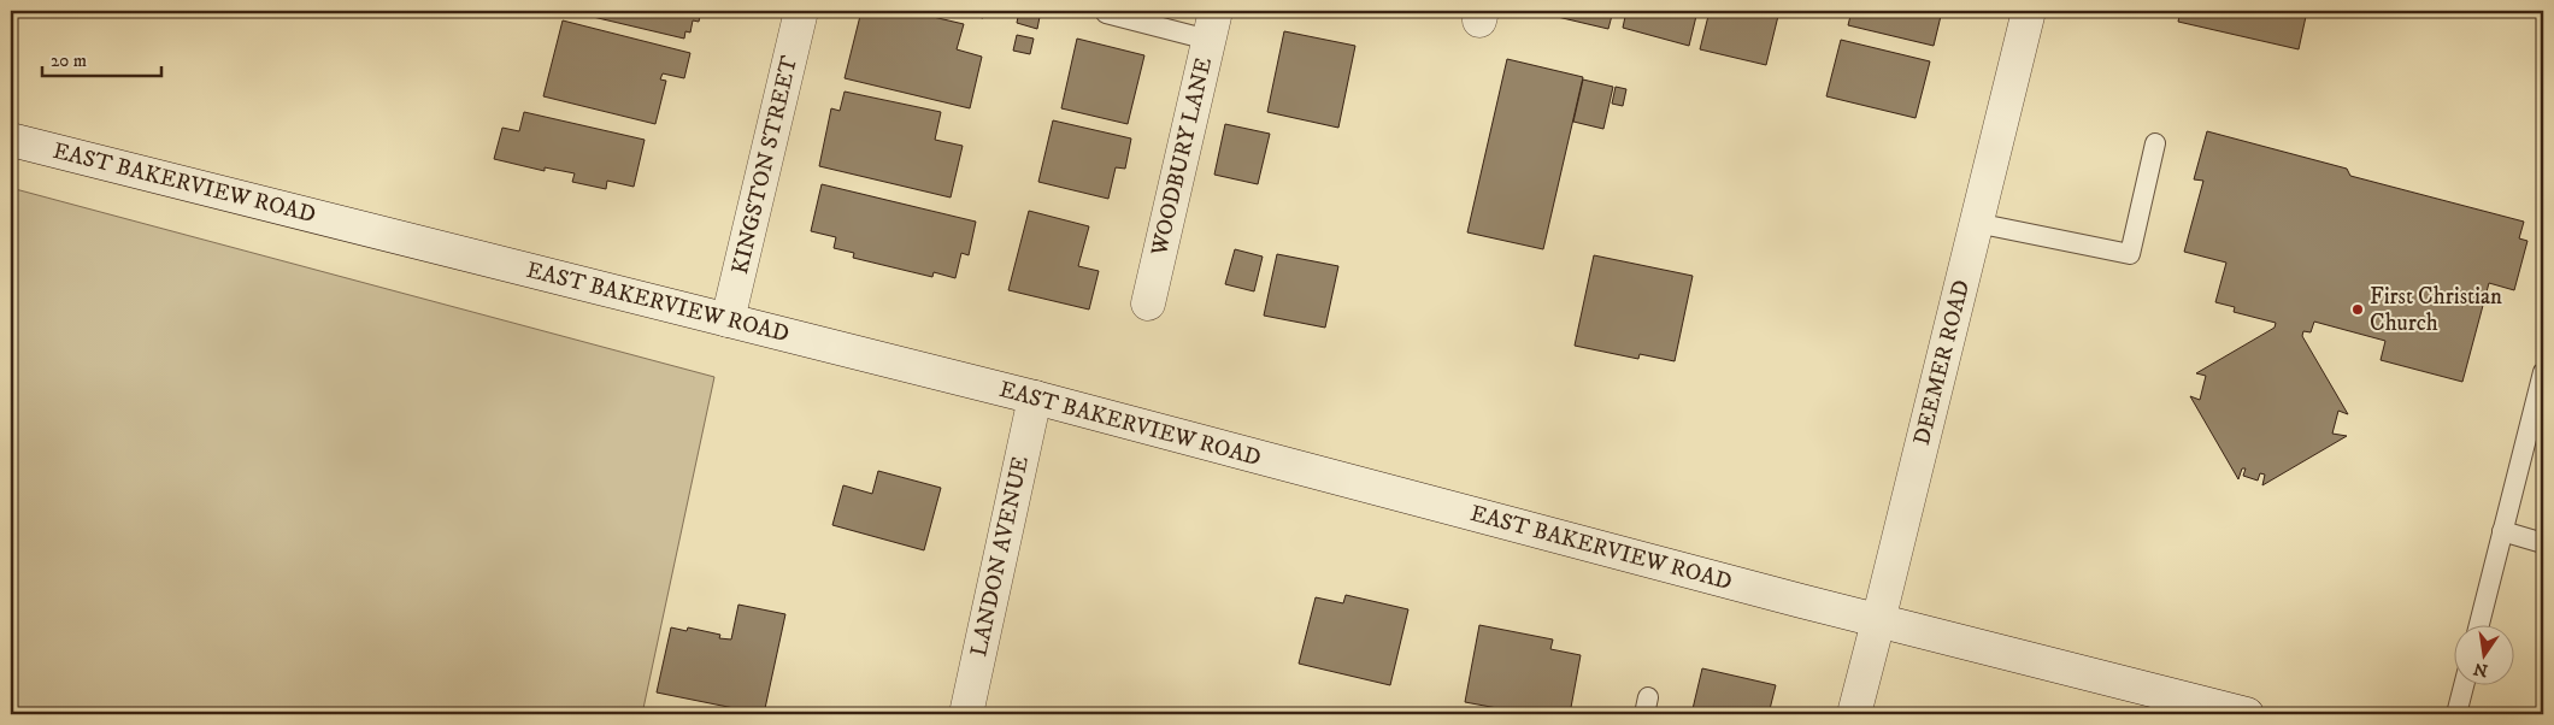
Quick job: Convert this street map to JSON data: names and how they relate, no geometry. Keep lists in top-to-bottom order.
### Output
{
  "streets": {
    "main road": [
      "WOODBURY LANE",
      "KINGSTON STREET",
      "EAST BAKERVIEW ROAD",
      "DEEMER ROAD",
      "LANDON AVENUE"
    ]
  },
  "crossings": [
    ["KINGSTON STREET", "EAST BAKERVIEW ROAD"],
    ["EAST BAKERVIEW ROAD", "DEEMER ROAD"],
    ["EAST BAKERVIEW ROAD", "LANDON AVENUE"]
  ],
  "places": ["First Christian Church"],
  "scale_bar": "20 m",
  "north": "bottom"
}
